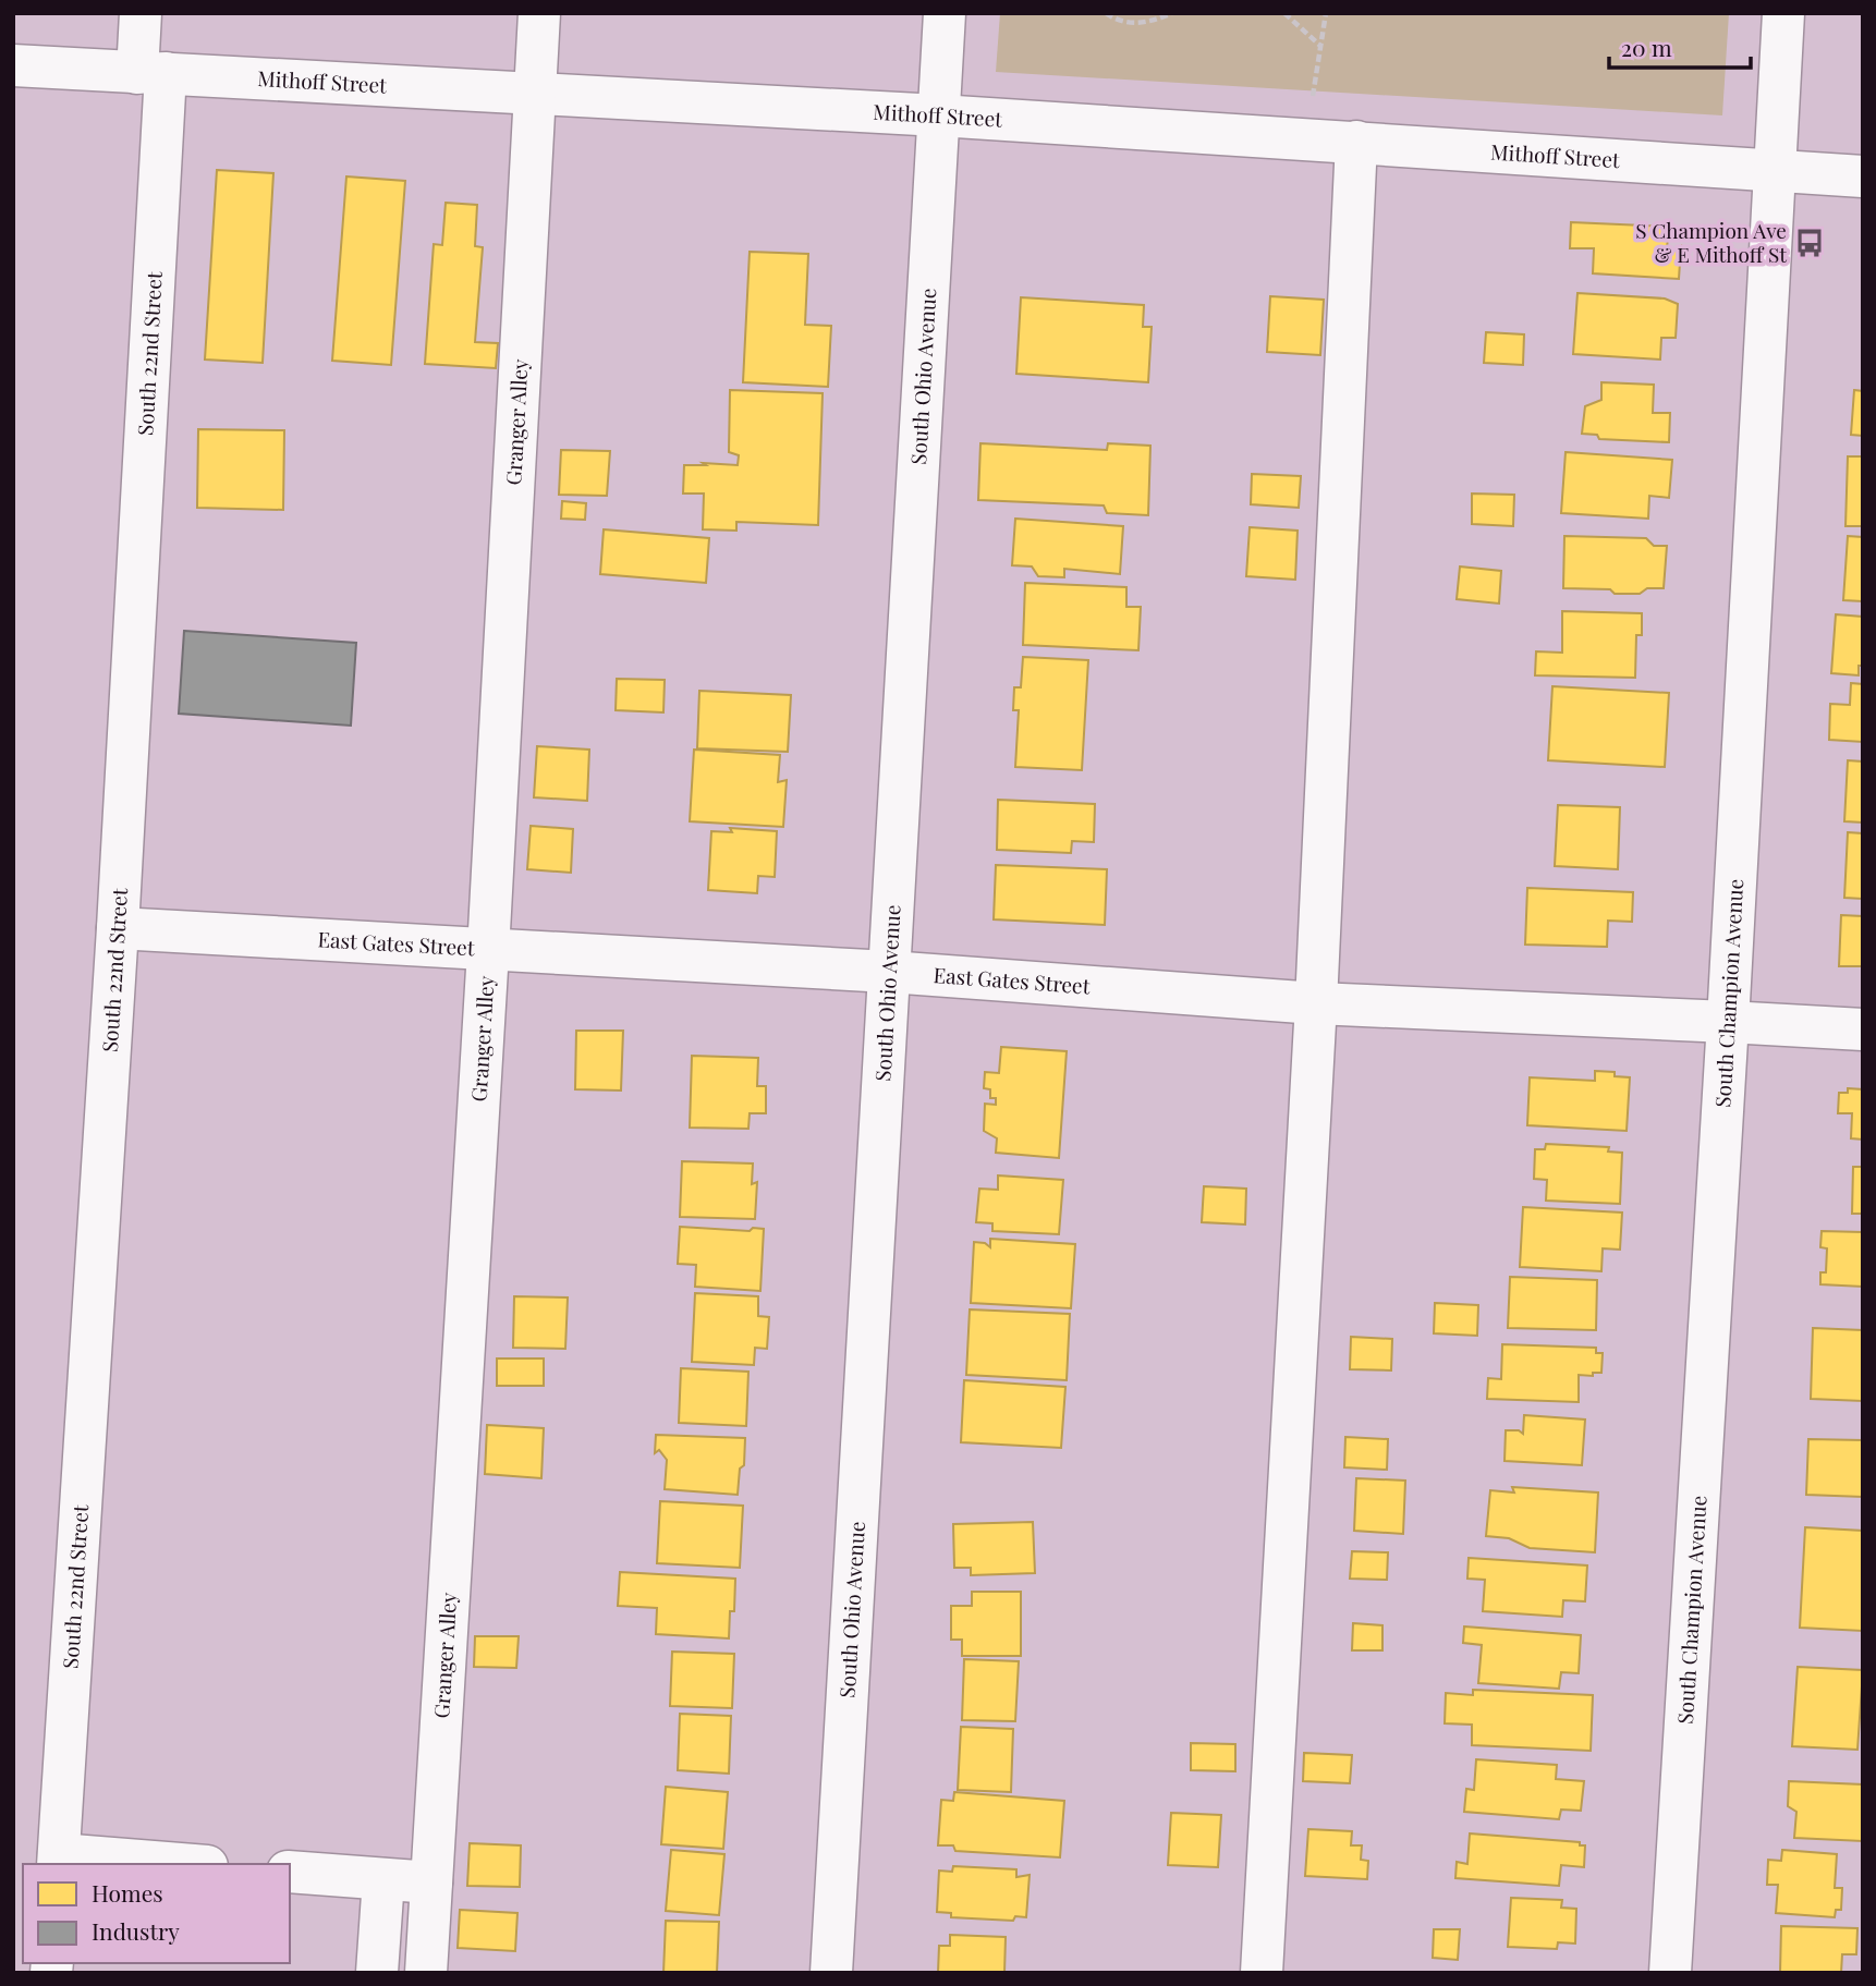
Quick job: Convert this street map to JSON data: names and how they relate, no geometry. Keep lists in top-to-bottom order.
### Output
{
  "streets": {
    "street": [
      "Mithoff Street",
      "South 22nd Street",
      "South Ohio Avenue",
      "Granger Alley",
      "East Gates Street",
      "South Champion Avenue"
    ]
  },
  "crossings": [
    ["Mithoff Street", "South 22nd Street"],
    ["Mithoff Street", "South Ohio Avenue"],
    ["Mithoff Street", "Granger Alley"],
    ["Mithoff Street", "South Champion Avenue"],
    ["South 22nd Street", "East Gates Street"],
    ["South Ohio Avenue", "East Gates Street"],
    ["Granger Alley", "East Gates Street"],
    ["East Gates Street", "South Champion Avenue"]
  ],
  "places": {
    "bus stop": ["S Champion Ave & E Mithoff St"]
  },
  "legend": ["Homes", "Industry"],
  "scale_bar": "20 m"
}
